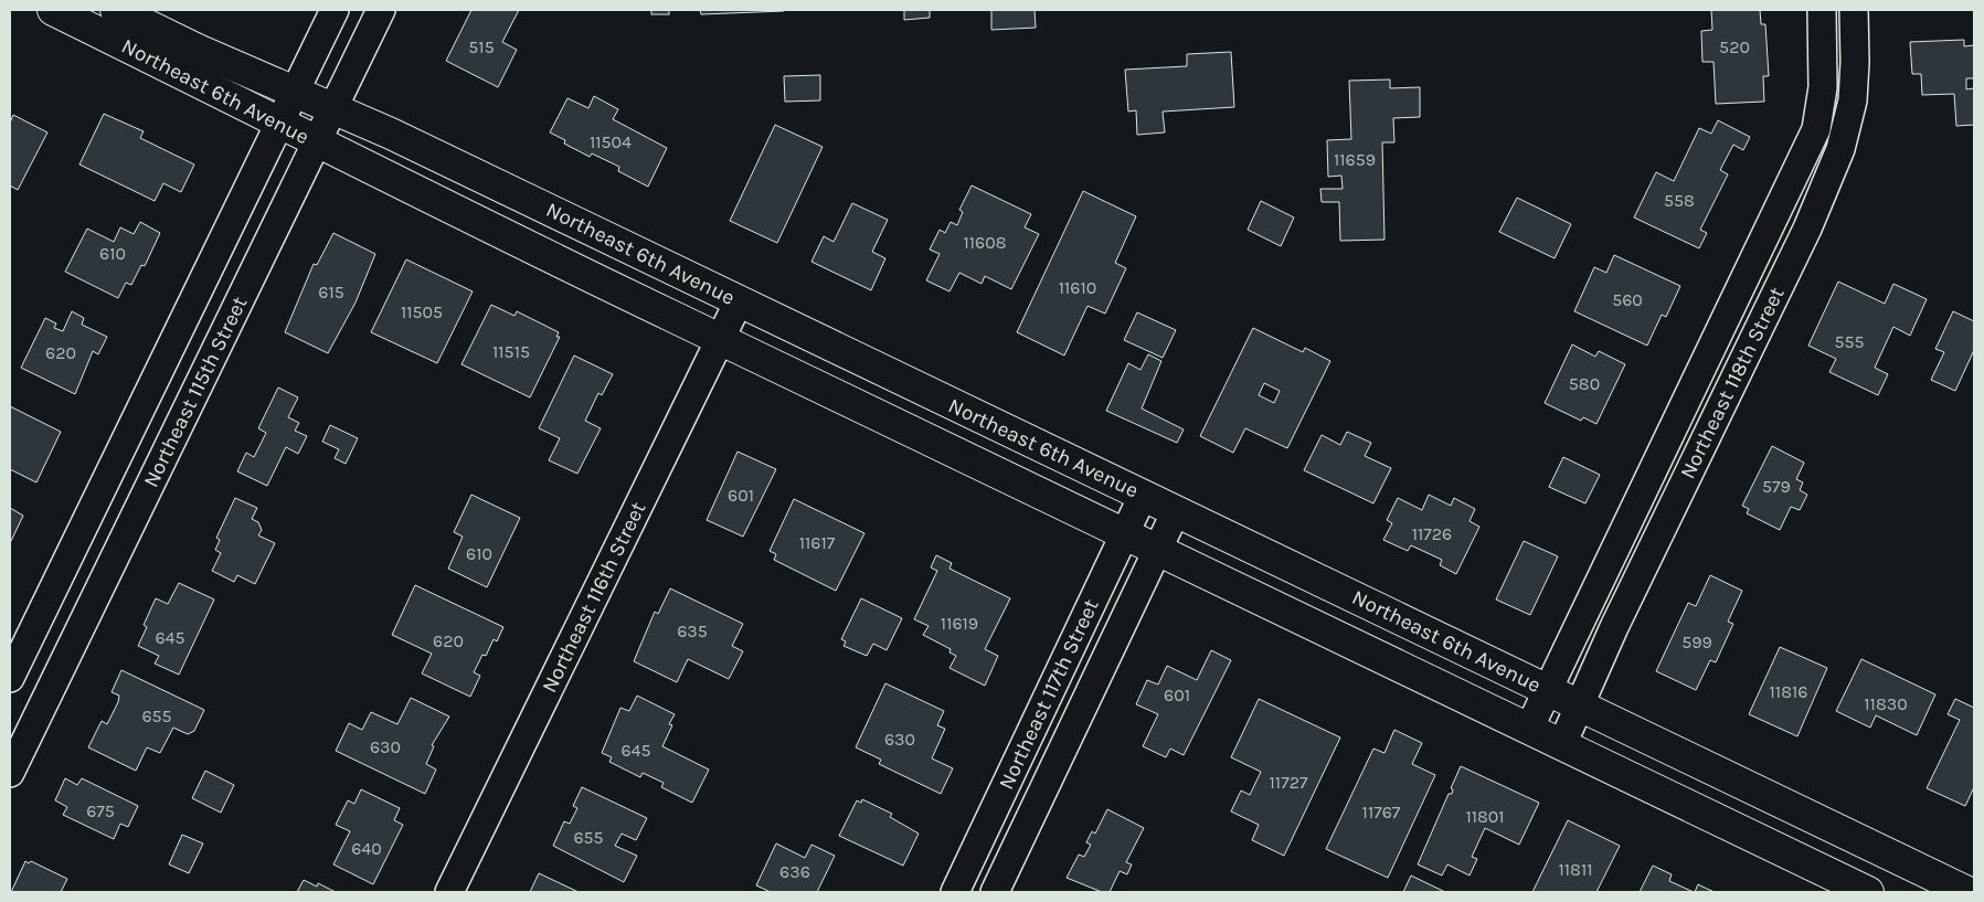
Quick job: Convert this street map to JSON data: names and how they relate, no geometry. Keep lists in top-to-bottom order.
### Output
{
  "streets": {
    "main road": ["Northeast 6th Avenue"],
    "street": [
      "Northeast 118th Street",
      "Northeast 115th Street",
      "Northeast 116th Street",
      "Northeast 117th Street"
    ]
  },
  "crossings": [
    ["Northeast 6th Avenue", "Northeast 118th Street"],
    ["Northeast 6th Avenue", "Northeast 115th Street"],
    ["Northeast 6th Avenue", "Northeast 116th Street"],
    ["Northeast 6th Avenue", "Northeast 117th Street"]
  ],
  "house_numbers": [
    "515",
    "520",
    "11504",
    "11659",
    "558",
    "11608",
    "610",
    "11610",
    "615",
    "560",
    "11505",
    "555",
    "11515",
    "620",
    "580",
    "579",
    "601",
    "11726",
    "11617",
    "610",
    "11619",
    "635",
    "645",
    "620",
    "599",
    "11816",
    "601",
    "11830",
    "655",
    "630",
    "630",
    "645",
    "11727",
    "675",
    "11767",
    "11801",
    "655",
    "640",
    "11811",
    "636"
  ]
}
